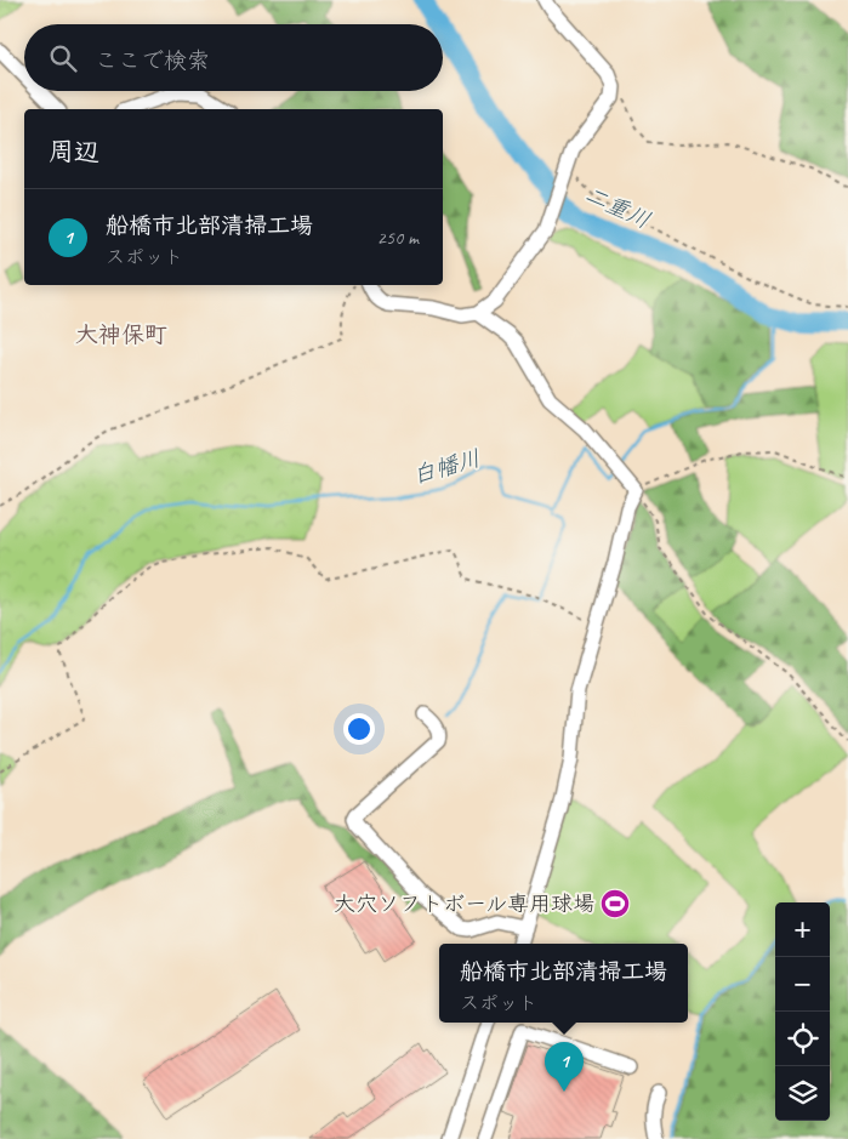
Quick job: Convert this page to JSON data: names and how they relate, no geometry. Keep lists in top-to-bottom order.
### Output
{
  "districts": ["大神保町"],
  "water": ["二重川", "白幡川"],
  "places": {
    "sports": ["大穴ソフトボール専用球場"]
  },
  "page": {
    "search": "ここで検索",
    "heading": "周辺",
    "list": [
      {
        "mark": "1",
        "name": "船橋市北部清掃工場",
        "note": "スポット",
        "value": "250 m"
      }
    ],
    "map_buttons": ["+", "−"],
    "popup": ["船橋市北部清掃工場", "スポット"],
    "pins": "1"
  }
}
